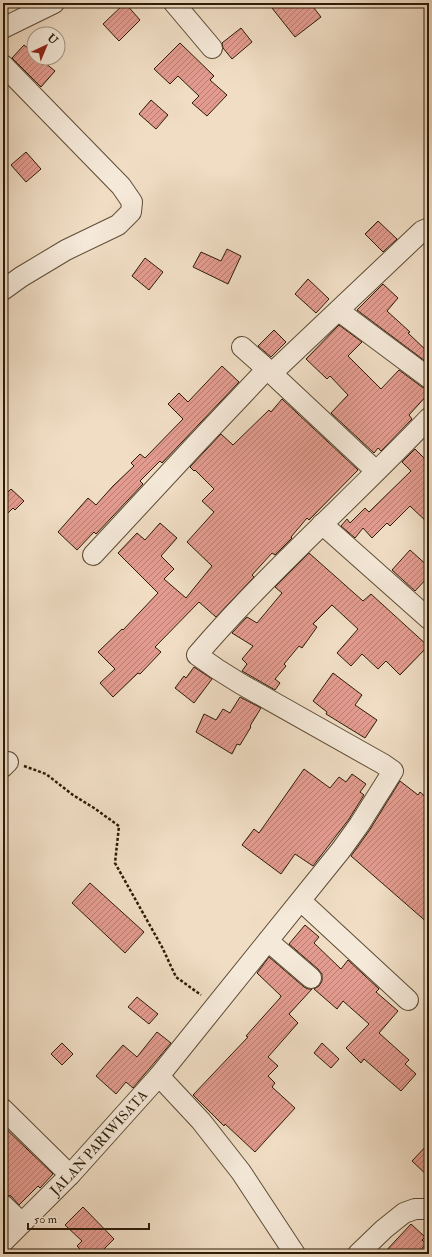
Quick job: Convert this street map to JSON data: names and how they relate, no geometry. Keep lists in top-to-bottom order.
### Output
{
  "streets": {
    "street": ["JALAN PARIWISATA"]
  },
  "scale_bar": "50 m",
  "north": "top right"
}
